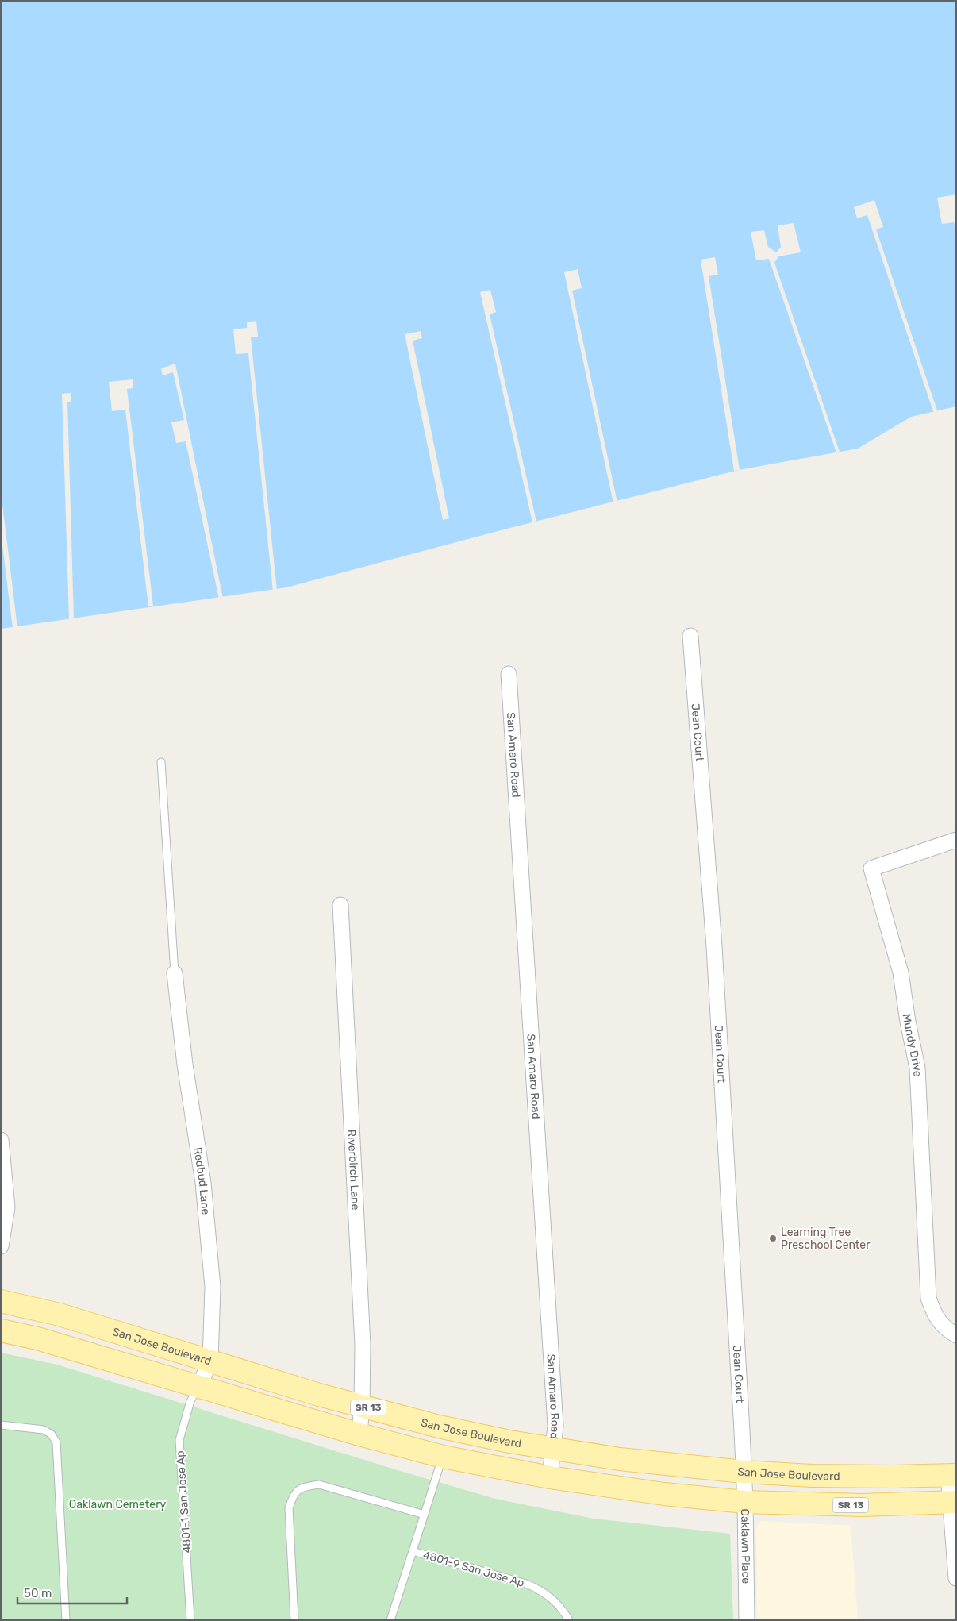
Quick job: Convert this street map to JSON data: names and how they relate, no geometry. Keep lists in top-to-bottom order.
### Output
{
  "streets": {
    "main road": ["San Jose Boulevard", "SR 13"],
    "street": [
      "Jean Court",
      "San Amaro Road",
      "Mundy Drive",
      "Riverbirch Lane",
      "Redbud Lane",
      "Oaklawn Place"
    ],
    "lane": ["4801-1 San Jose Ap", "4801-9 San Jose Ap"]
  },
  "crossings": [
    ["Jean Court", "San Jose Boulevard"],
    ["Jean Court", "Oaklawn Place"],
    ["San Amaro Road", "San Jose Boulevard"],
    ["San Amaro Road", "SR 13"],
    ["Riverbirch Lane", "San Jose Boulevard"],
    ["Riverbirch Lane", "SR 13"],
    ["Redbud Lane", "San Jose Boulevard"],
    ["Redbud Lane", "SR 13"],
    ["Redbud Lane", "4801-1 San Jose Ap"],
    ["San Jose Boulevard", "Oaklawn Place"],
    ["SR 13", "4801-1 San Jose Ap"],
    ["SR 13", "Oaklawn Place"]
  ],
  "parks": ["Oaklawn Cemetery"],
  "places": ["Learning Tree Preschool Center"],
  "scale_bar": "50 m"
}
